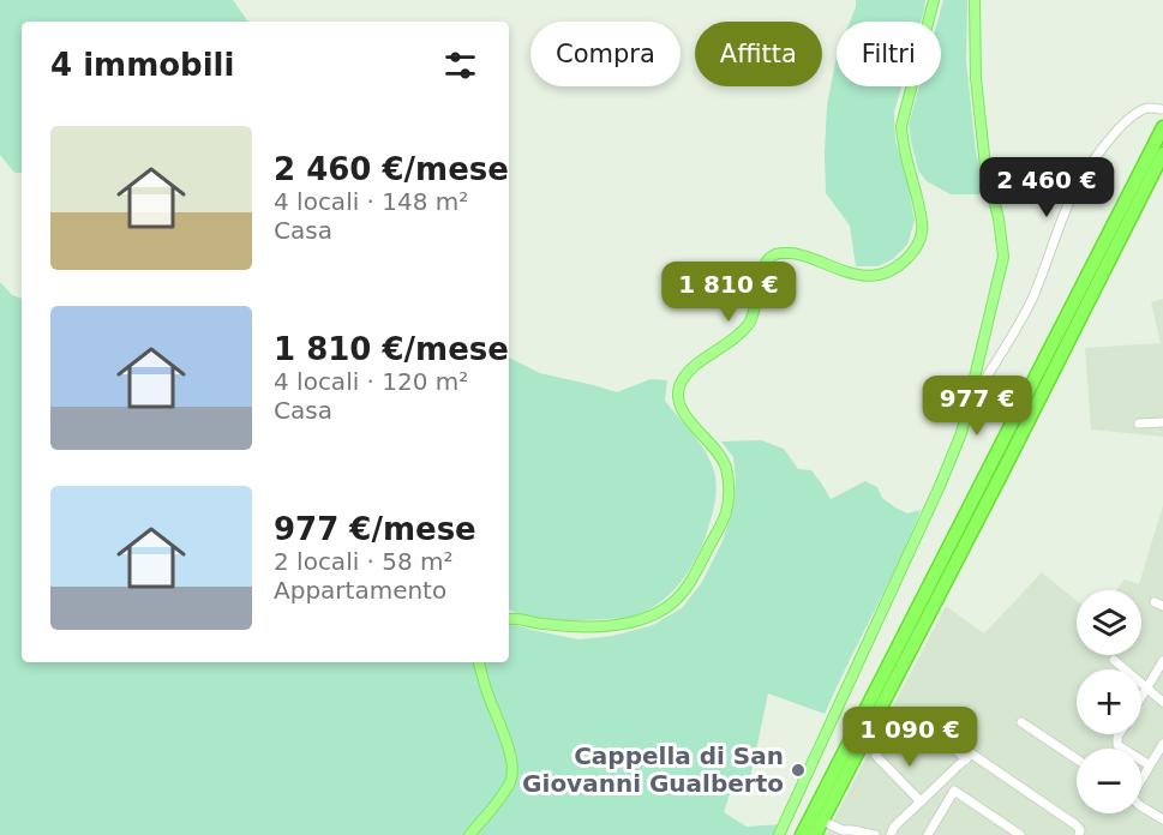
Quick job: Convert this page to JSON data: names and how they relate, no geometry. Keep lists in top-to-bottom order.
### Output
{
  "places": ["Cappella di San Giovanni Gualberto"],
  "page": {
    "chip": ["Compra", "Affitta", "Filtri"],
    "heading": "4 immobili",
    "list": [
      {
        "name": "2 460 €/mese",
        "note": "4 locali · 148 m² · Casa"
      },
      {
        "name": "1 810 €/mese",
        "note": "4 locali · 120 m² · Casa"
      },
      {
        "name": "977 €/mese",
        "note": "2 locali · 58 m² · Appartamento"
      }
    ],
    "price": [
      "2 460 €",
      "1 810 €",
      "977 €",
      "1 090 €"
    ],
    "map_buttons": ["+", "−"]
  }
}
